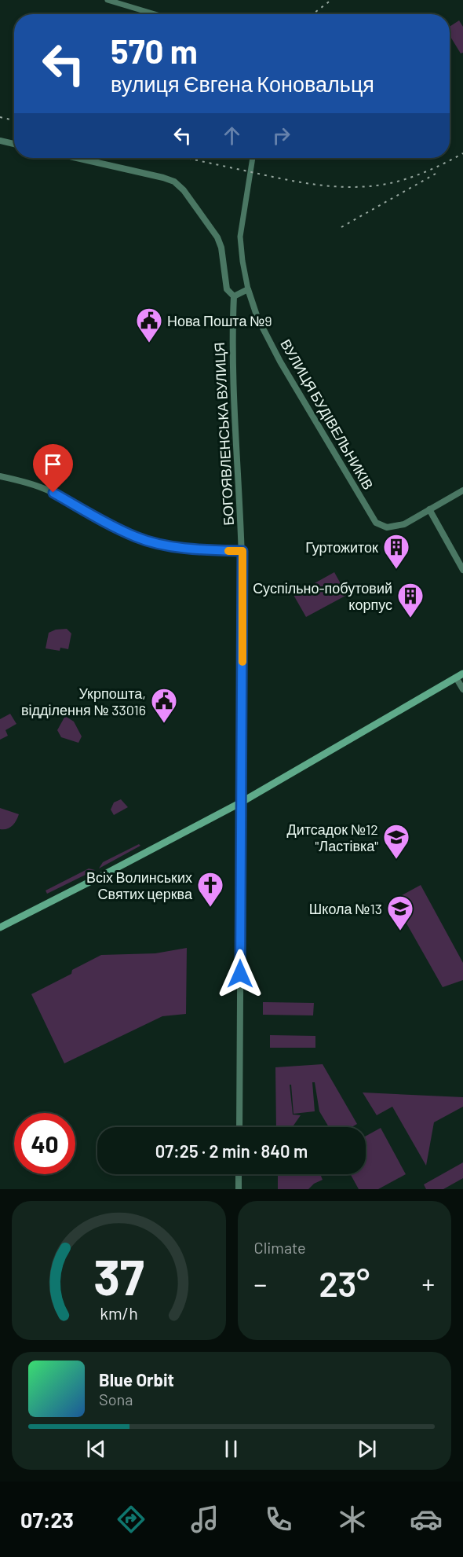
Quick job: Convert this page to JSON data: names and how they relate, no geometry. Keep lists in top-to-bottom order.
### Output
{
  "streets": {
    "street": ["ВУЛИЦЯ БУДІВЕЛЬНИКІВ", "БОГОЯВЛЕНСЬКА ВУЛИЦЯ"]
  },
  "places": {
    "public building": ["Нова Пошта №9", "Укрпошта, відділення № 33016"],
    "building": ["Гуртожиток", "Суспільно-побутовий корпус"],
    "school or university": ["Дитсадок №12 \"Ластівка\"", "Школа №13"],
    "church": ["Всіх Волинських Святих церква"]
  },
  "page": {
    "turn": ["570 m", "вулиця Євгена Коновальця"],
    "limit": "40",
    "trip": "07:25 · 2 min · 840 m",
    "tile": "Climate",
    "heat": ["−", "23°", "+"],
    "song": ["Blue Orbit", "Sona"],
    "tabs": "07:23",
    "gauge": ["37", "km/h"]
  }
}
